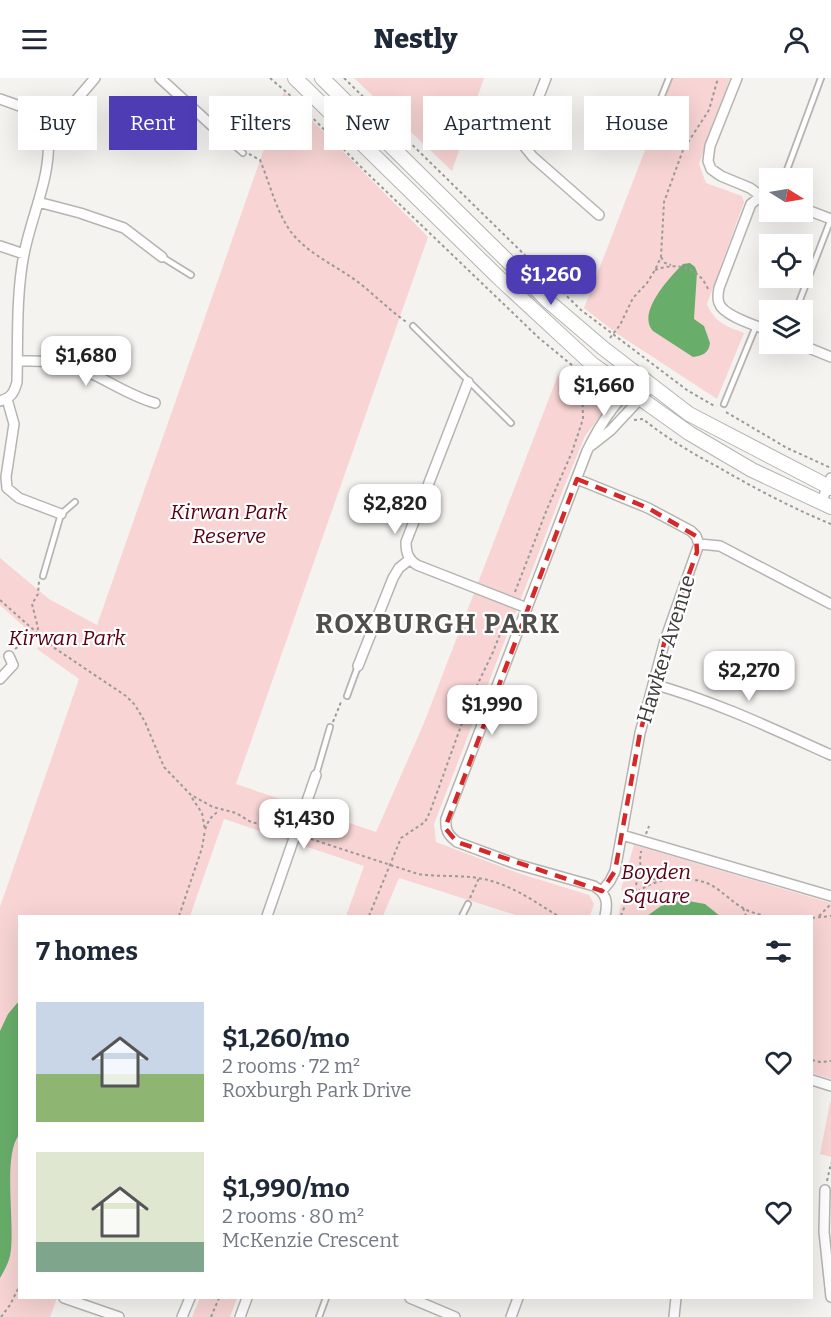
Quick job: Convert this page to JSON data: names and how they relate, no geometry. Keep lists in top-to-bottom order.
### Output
{
  "streets": {
    "street": ["Hawker Avenue"]
  },
  "districts": ["ROXBURGH PARK"],
  "parks": ["Kirwan Park Reserve", "Kirwan Park", "Boyden Square"],
  "north": "right",
  "page": {
    "header": "Nestly",
    "chip": [
      "Buy",
      "Rent",
      "Filters",
      "New",
      "Apartment",
      "House"
    ],
    "price": [
      "$1,260",
      "$1,680",
      "$1,660",
      "$2,820",
      "$2,270",
      "$1,990",
      "$1,430"
    ],
    "heading": "7 homes",
    "list": [
      {
        "name": "$1,260/mo",
        "note": "2 rooms · 72 m² · Roxburgh Park Drive"
      },
      {
        "name": "$1,990/mo",
        "note": "2 rooms · 80 m² · McKenzie Crescent"
      }
    ]
  }
}
